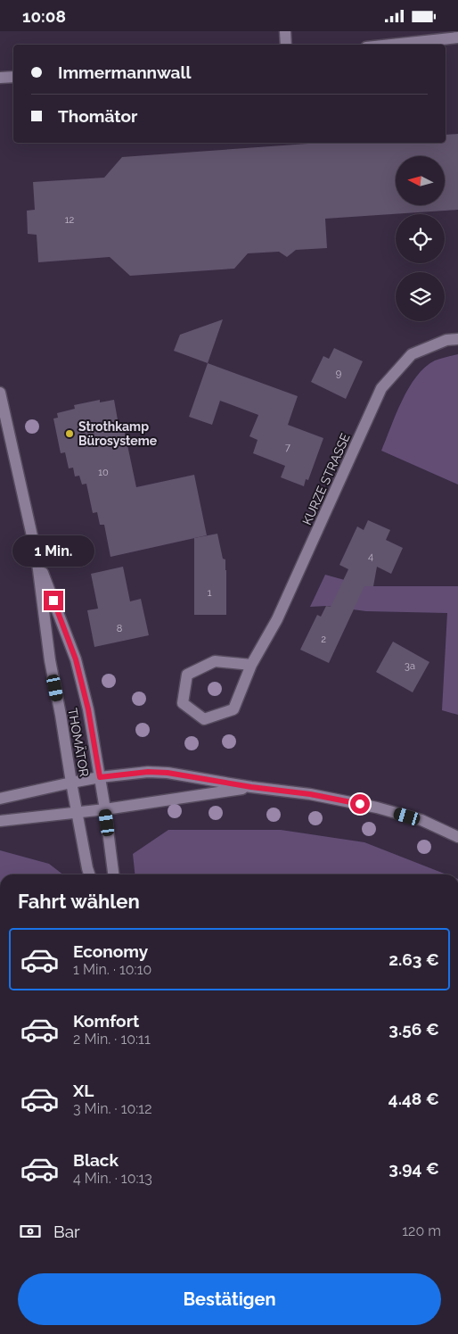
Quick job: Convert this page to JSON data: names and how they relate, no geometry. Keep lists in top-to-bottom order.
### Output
{
  "streets": {
    "street": ["KURZE STRASSE", "THOMÄTOR"]
  },
  "places": ["Strothkamp Bürosysteme"],
  "house_numbers": [
    "12",
    "9",
    "7",
    "10",
    "4",
    "1",
    "8",
    "2",
    "3a"
  ],
  "north": "left",
  "page": {
    "status": "10:08",
    "banner": ["Immermannwall", "Thomätor"],
    "bubble": "1 Min.",
    "heading": "Fahrt wählen",
    "list": [
      {
        "name": "Economy",
        "note": "1 Min. · 10:10",
        "value": "2.63 €"
      },
      {
        "name": "Komfort",
        "note": "2 Min. · 10:11",
        "value": "3.56 €"
      },
      {
        "name": "XL",
        "note": "3 Min. · 10:12",
        "value": "4.48 €"
      },
      {
        "name": "Black",
        "note": "4 Min. · 10:13",
        "value": "3.94 €"
      }
    ],
    "pay": ["Bar", "120 m"],
    "buttons": "Bestätigen"
  }
}
